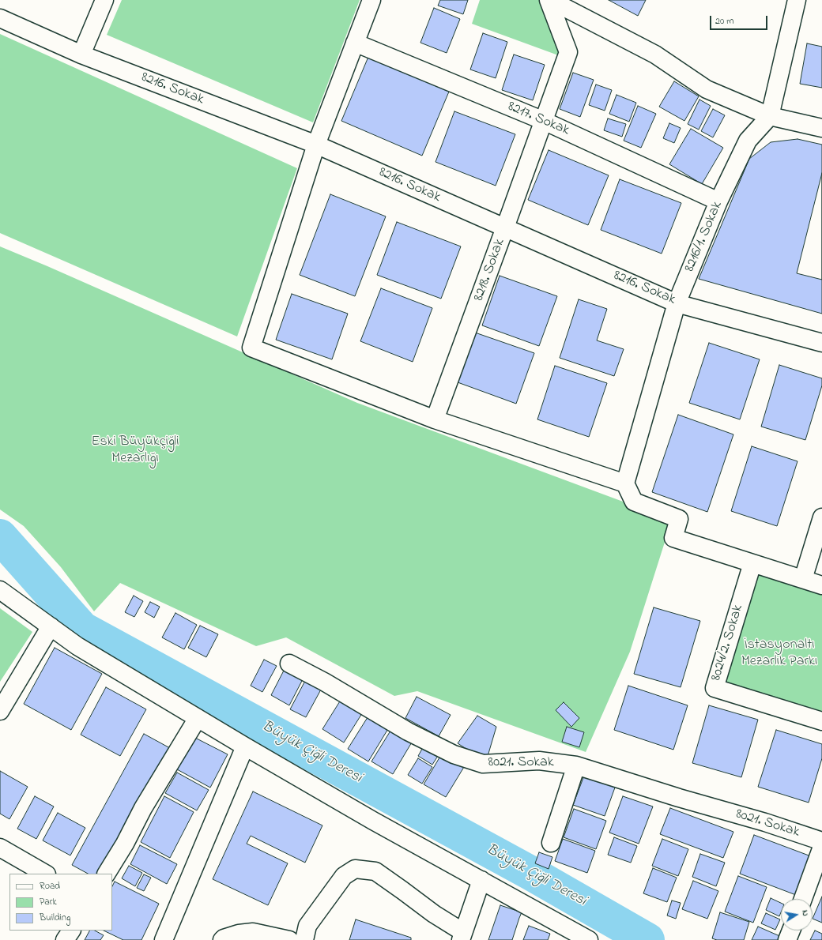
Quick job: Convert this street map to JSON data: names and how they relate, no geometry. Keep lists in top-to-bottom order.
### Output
{
  "streets": {
    "street": [
      "8216. Sokak",
      "8217. Sokak",
      "8216/1. Sokak",
      "8218. Sokak",
      "8024/2. Sokak",
      "8021. Sokak"
    ]
  },
  "crossings": [
    ["8216. Sokak", "8216/1. Sokak"],
    ["8216. Sokak", "8218. Sokak"],
    ["8217. Sokak", "8216/1. Sokak"],
    ["8217. Sokak", "8218. Sokak"]
  ],
  "water": ["Büyük Çiğli Deresi"],
  "parks": ["Eski Büyükçiğli Mezarlığı", "İstasyonaltı Mezarlık Parkı"],
  "legend": ["Road", "Park", "Building"],
  "scale_bar": "20 m",
  "north": "right"
}
